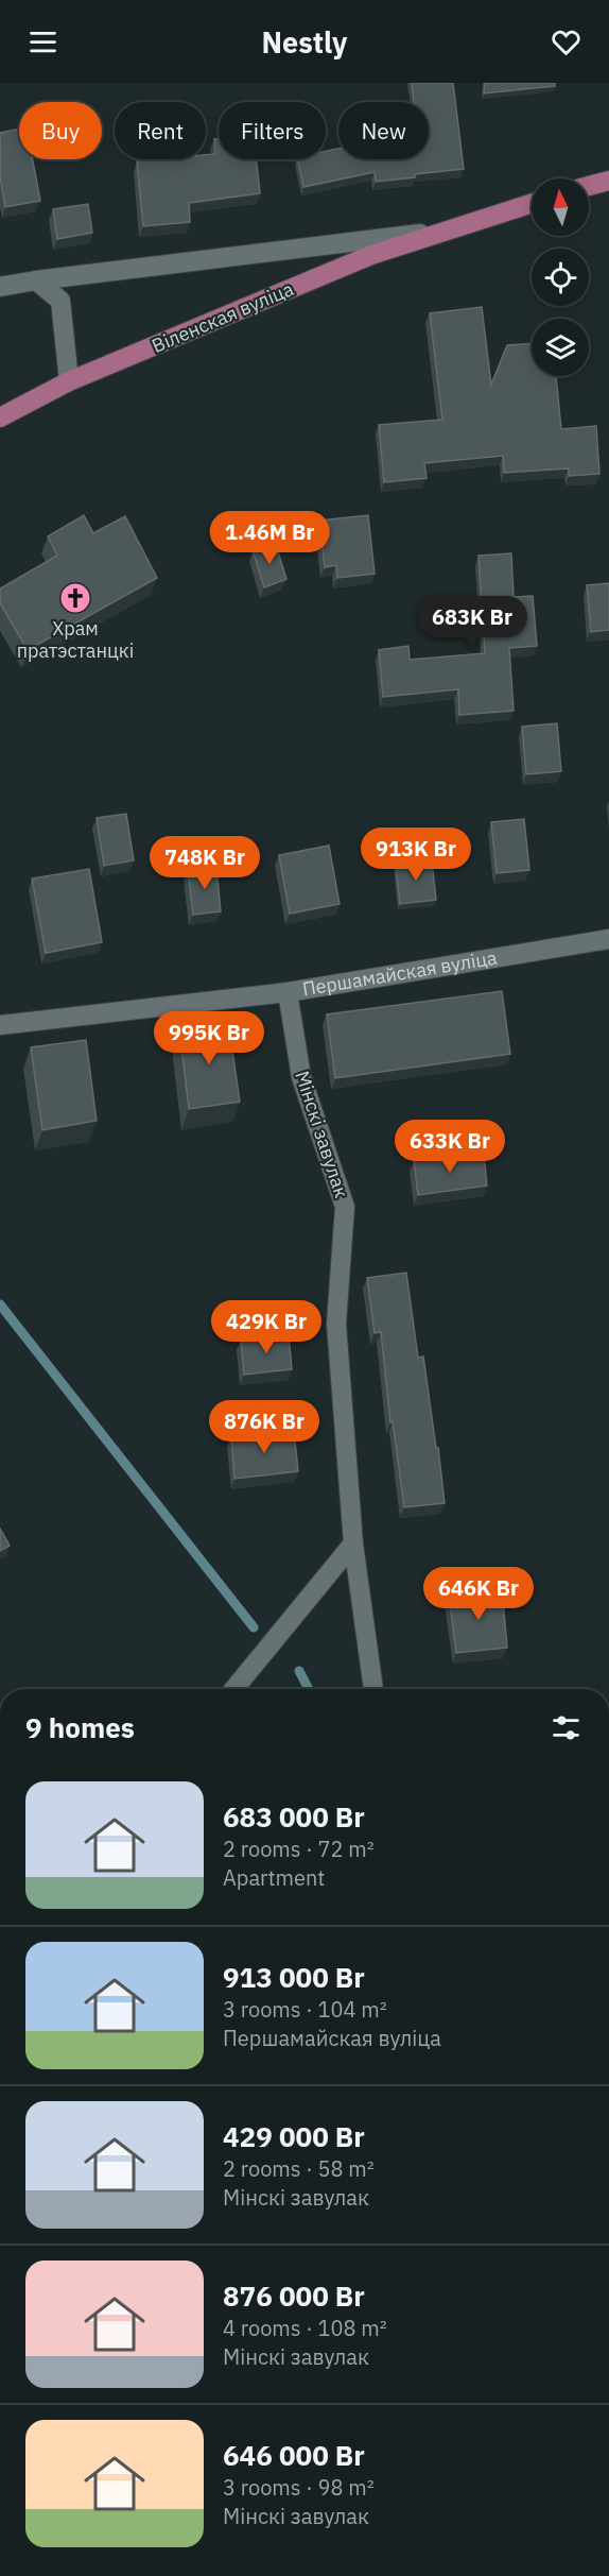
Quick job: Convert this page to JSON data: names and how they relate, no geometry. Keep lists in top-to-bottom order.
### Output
{
  "streets": {
    "main road": ["Віленская вуліца"],
    "street": ["Першамайская вуліца", "Мінскі завулак"]
  },
  "crossings": [
    ["Першамайская вуліца", "Мінскі завулак"]
  ],
  "places": {
    "church": ["Храм пратэстанцкі"]
  },
  "north": "top",
  "page": {
    "header": "Nestly",
    "chip": [
      "Buy",
      "Rent",
      "Filters",
      "New"
    ],
    "price": [
      "1.46M Br",
      "683K Br",
      "913K Br",
      "748K Br",
      "995K Br",
      "633K Br",
      "429K Br",
      "876K Br",
      "646K Br"
    ],
    "heading": "9 homes",
    "list": [
      {
        "name": "683 000 Br",
        "note": "2 rooms · 72 m² · Apartment"
      },
      {
        "name": "913 000 Br",
        "note": "3 rooms · 104 m² · Першамайская вуліца"
      },
      {
        "name": "429 000 Br",
        "note": "2 rooms · 58 m² · Мінскі завулак"
      },
      {
        "name": "876 000 Br",
        "note": "4 rooms · 108 m² · Мінскі завулак"
      },
      {
        "name": "646 000 Br",
        "note": "3 rooms · 98 m² · Мінскі завулак"
      }
    ]
  }
}
